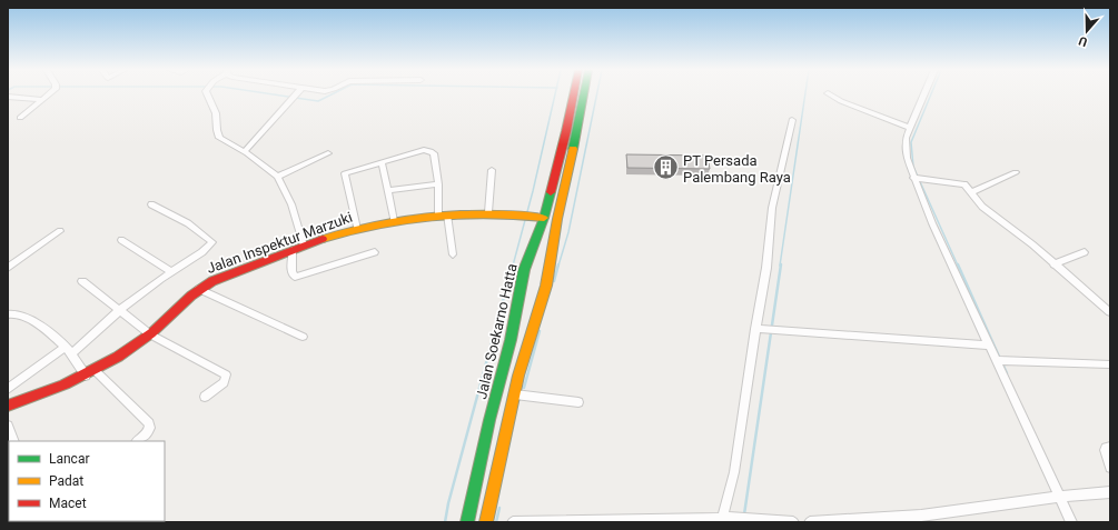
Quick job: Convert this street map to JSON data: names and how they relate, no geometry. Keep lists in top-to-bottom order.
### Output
{
  "streets": {
    "main road": ["Jalan Inspektur Marzuki", "Jalan Soekarno Hatta"]
  },
  "crossings": [
    ["Jalan Inspektur Marzuki", "Jalan Soekarno Hatta"]
  ],
  "places": {
    "building": ["PT Persada Palembang Raya"]
  },
  "legend": ["Lancar", "Padat", "Macet"],
  "north": "bottom"
}
